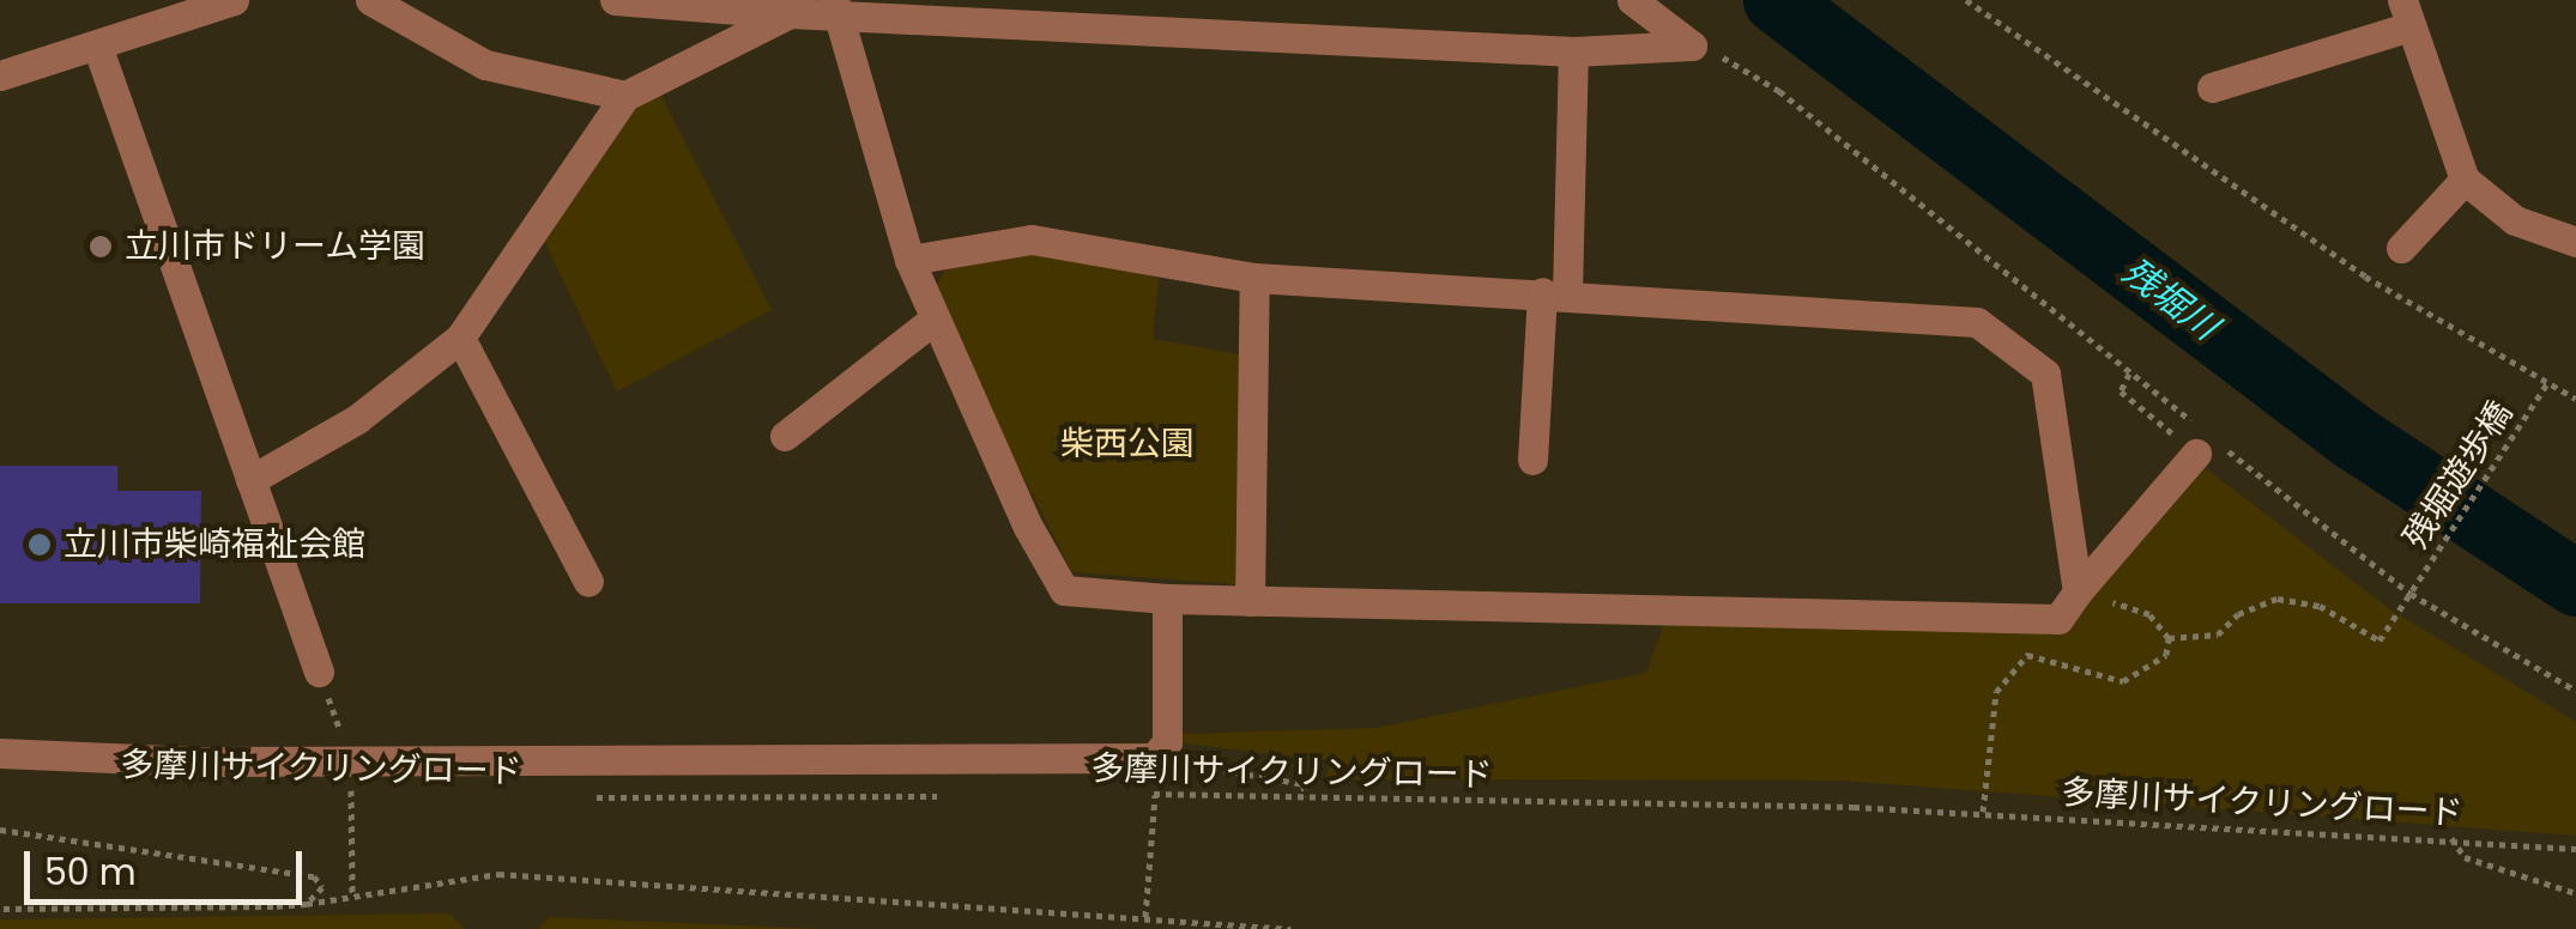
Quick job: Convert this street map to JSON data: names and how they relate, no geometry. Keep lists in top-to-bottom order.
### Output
{
  "streets": {
    "path": ["残堀遊歩橋", "多摩川サイクリングロード"]
  },
  "water": ["残堀川"],
  "parks": ["柴西公園"],
  "places": ["立川市ドリーム学園", "立川市柴崎福祉会館"],
  "scale_bar": "50 m"
}
